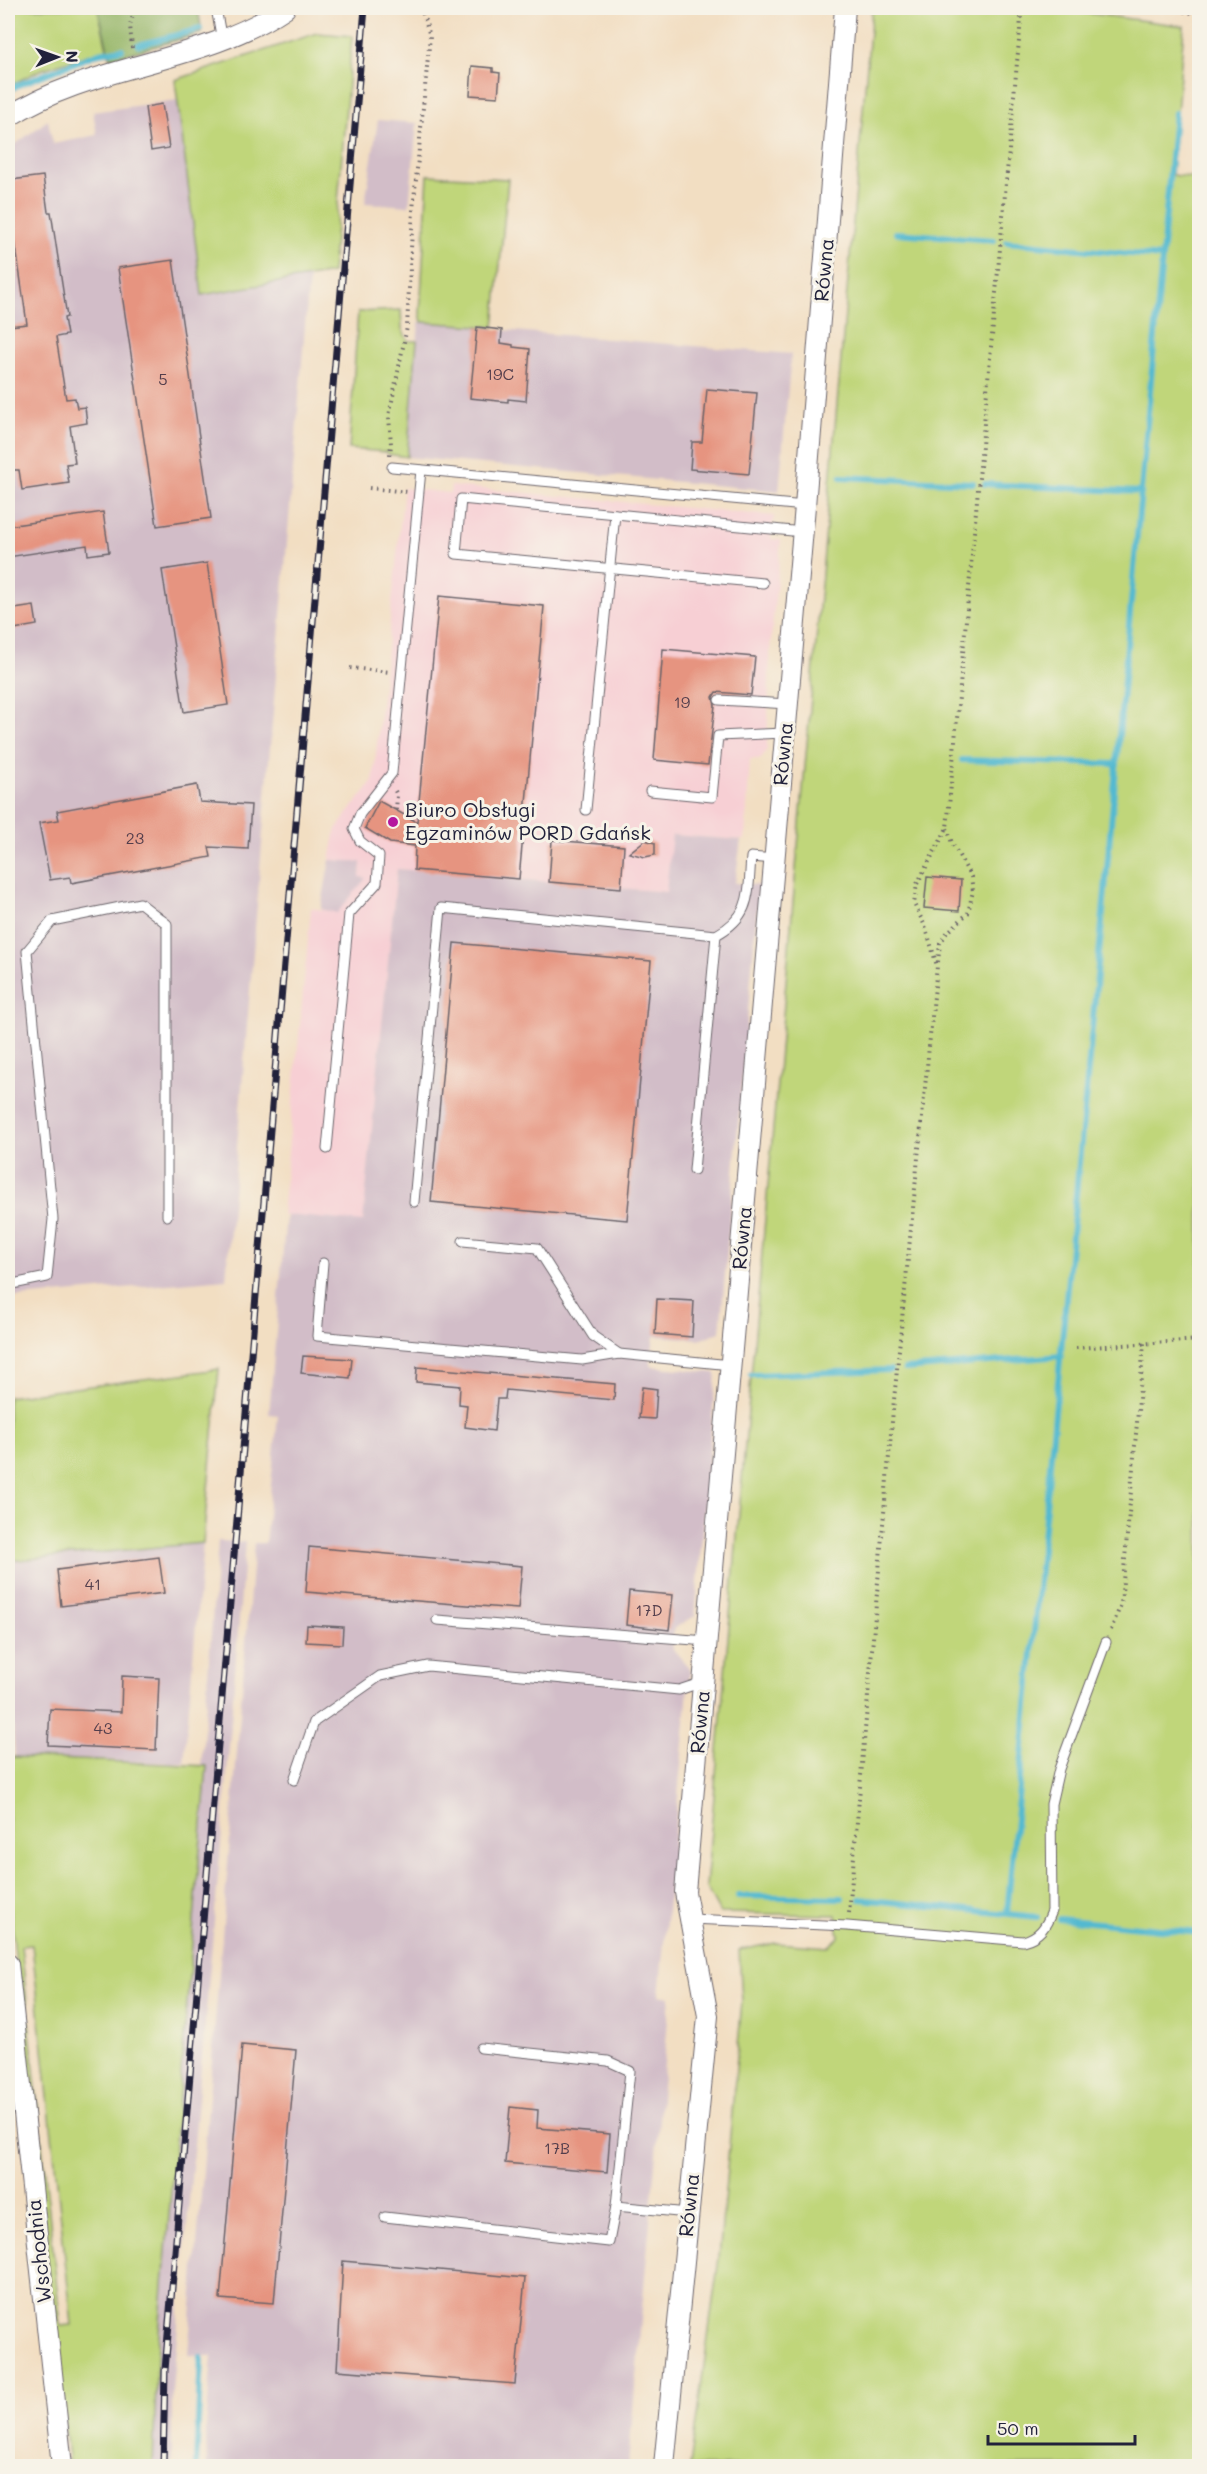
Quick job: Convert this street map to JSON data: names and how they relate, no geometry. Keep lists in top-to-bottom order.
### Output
{
  "streets": {
    "street": ["Równa", "Wschodnia"]
  },
  "places": ["Biuro Obsługi Egzaminów PORD Gdańsk"],
  "house_numbers": [
    "19C",
    "5",
    "19",
    "23",
    "41",
    "17D",
    "43",
    "17B"
  ],
  "scale_bar": "50 m",
  "north": "right"
}
